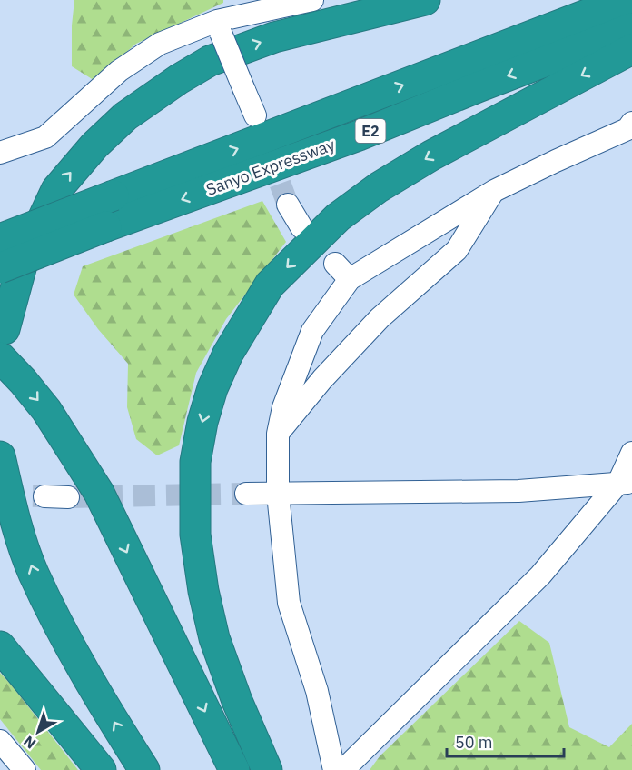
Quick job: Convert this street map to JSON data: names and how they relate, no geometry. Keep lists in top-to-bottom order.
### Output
{
  "streets": {
    "highway": ["E2", "Sanyo Expressway"]
  },
  "scale_bar": "50 m",
  "north": "bottom left"
}
